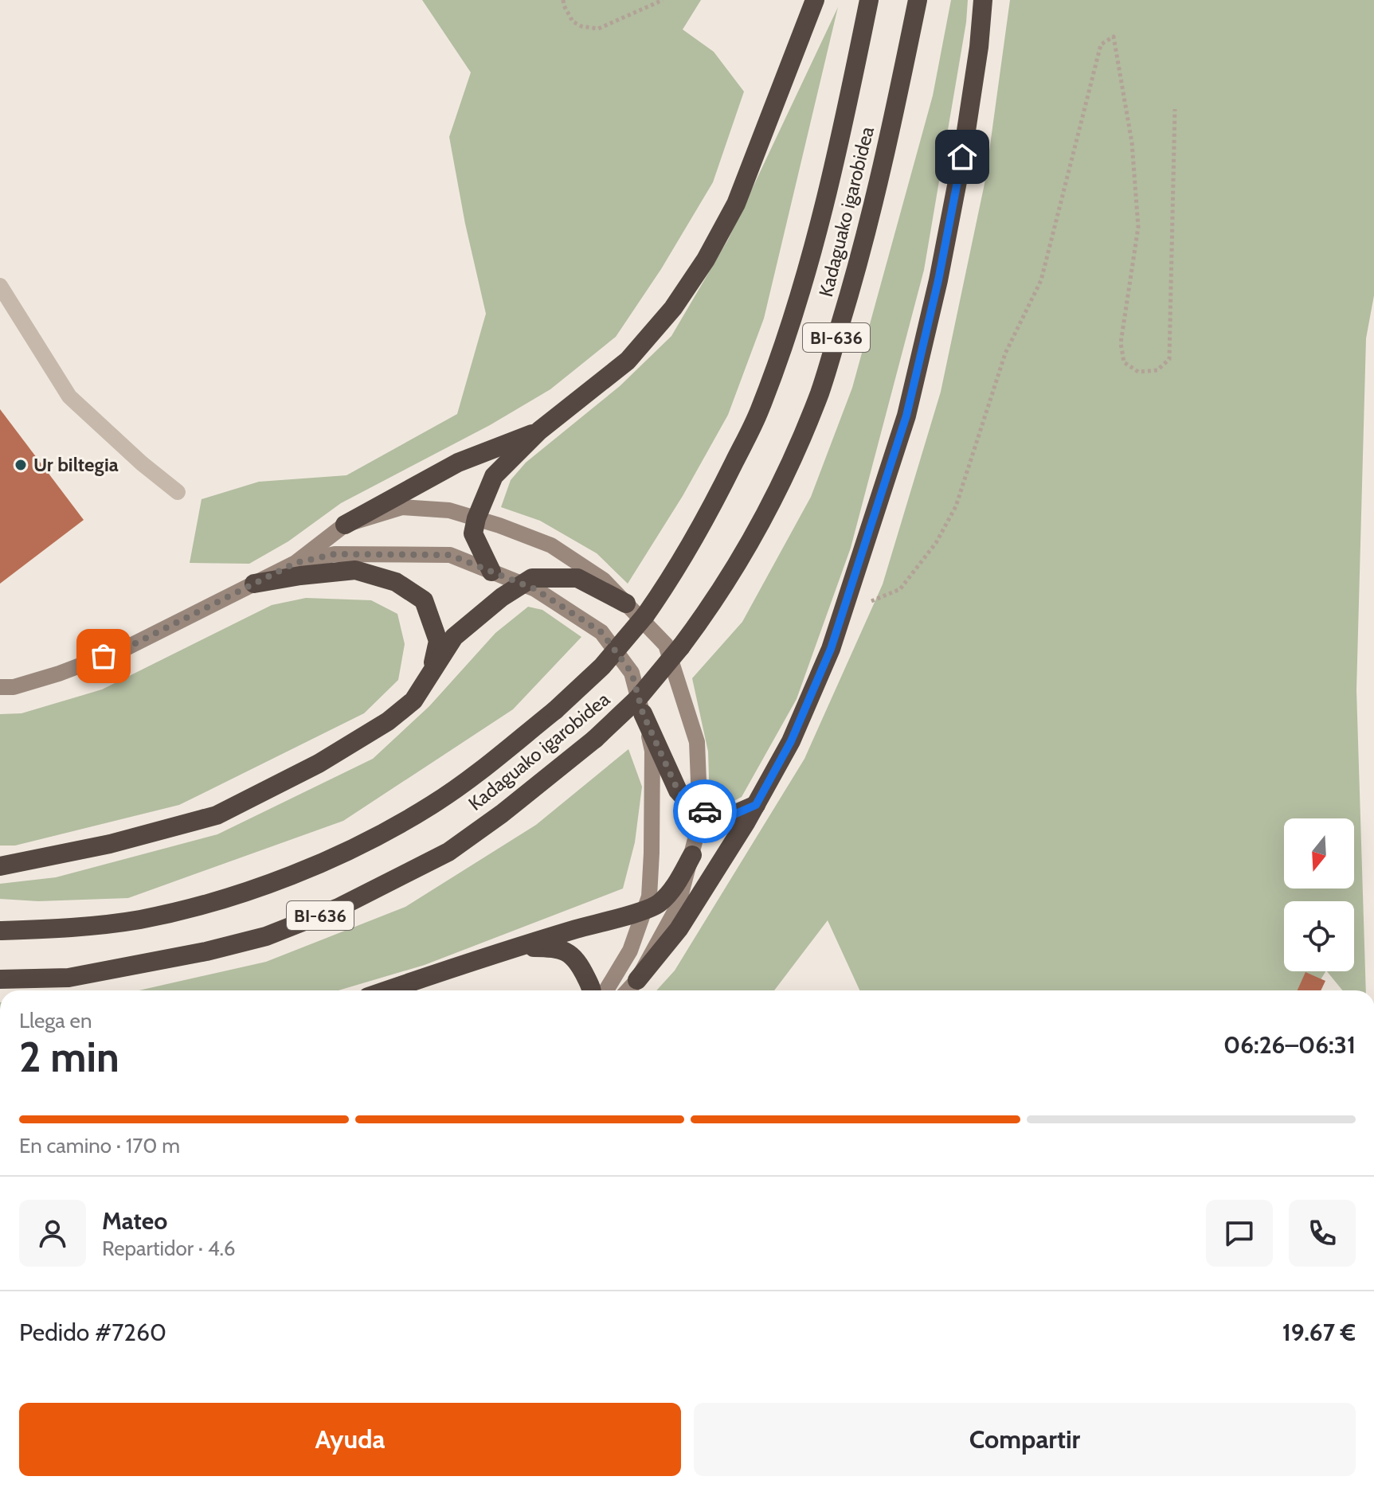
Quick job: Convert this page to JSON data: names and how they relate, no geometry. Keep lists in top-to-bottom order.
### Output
{
  "streets": {
    "highway": ["Kadaguako igarobidea", "BI-636"]
  },
  "places": ["Ur biltegia"],
  "north": "bottom",
  "page": {
    "heading": ["2 min", "Llega en", "06:26–06:31"],
    "panel": [
      "Mateo",
      "Repartidor · 4.6",
      "Pedido #7260",
      "19.67 €"
    ],
    "bar": "En camino · 170 m",
    "buttons": ["Ayuda", "Compartir"]
  }
}
